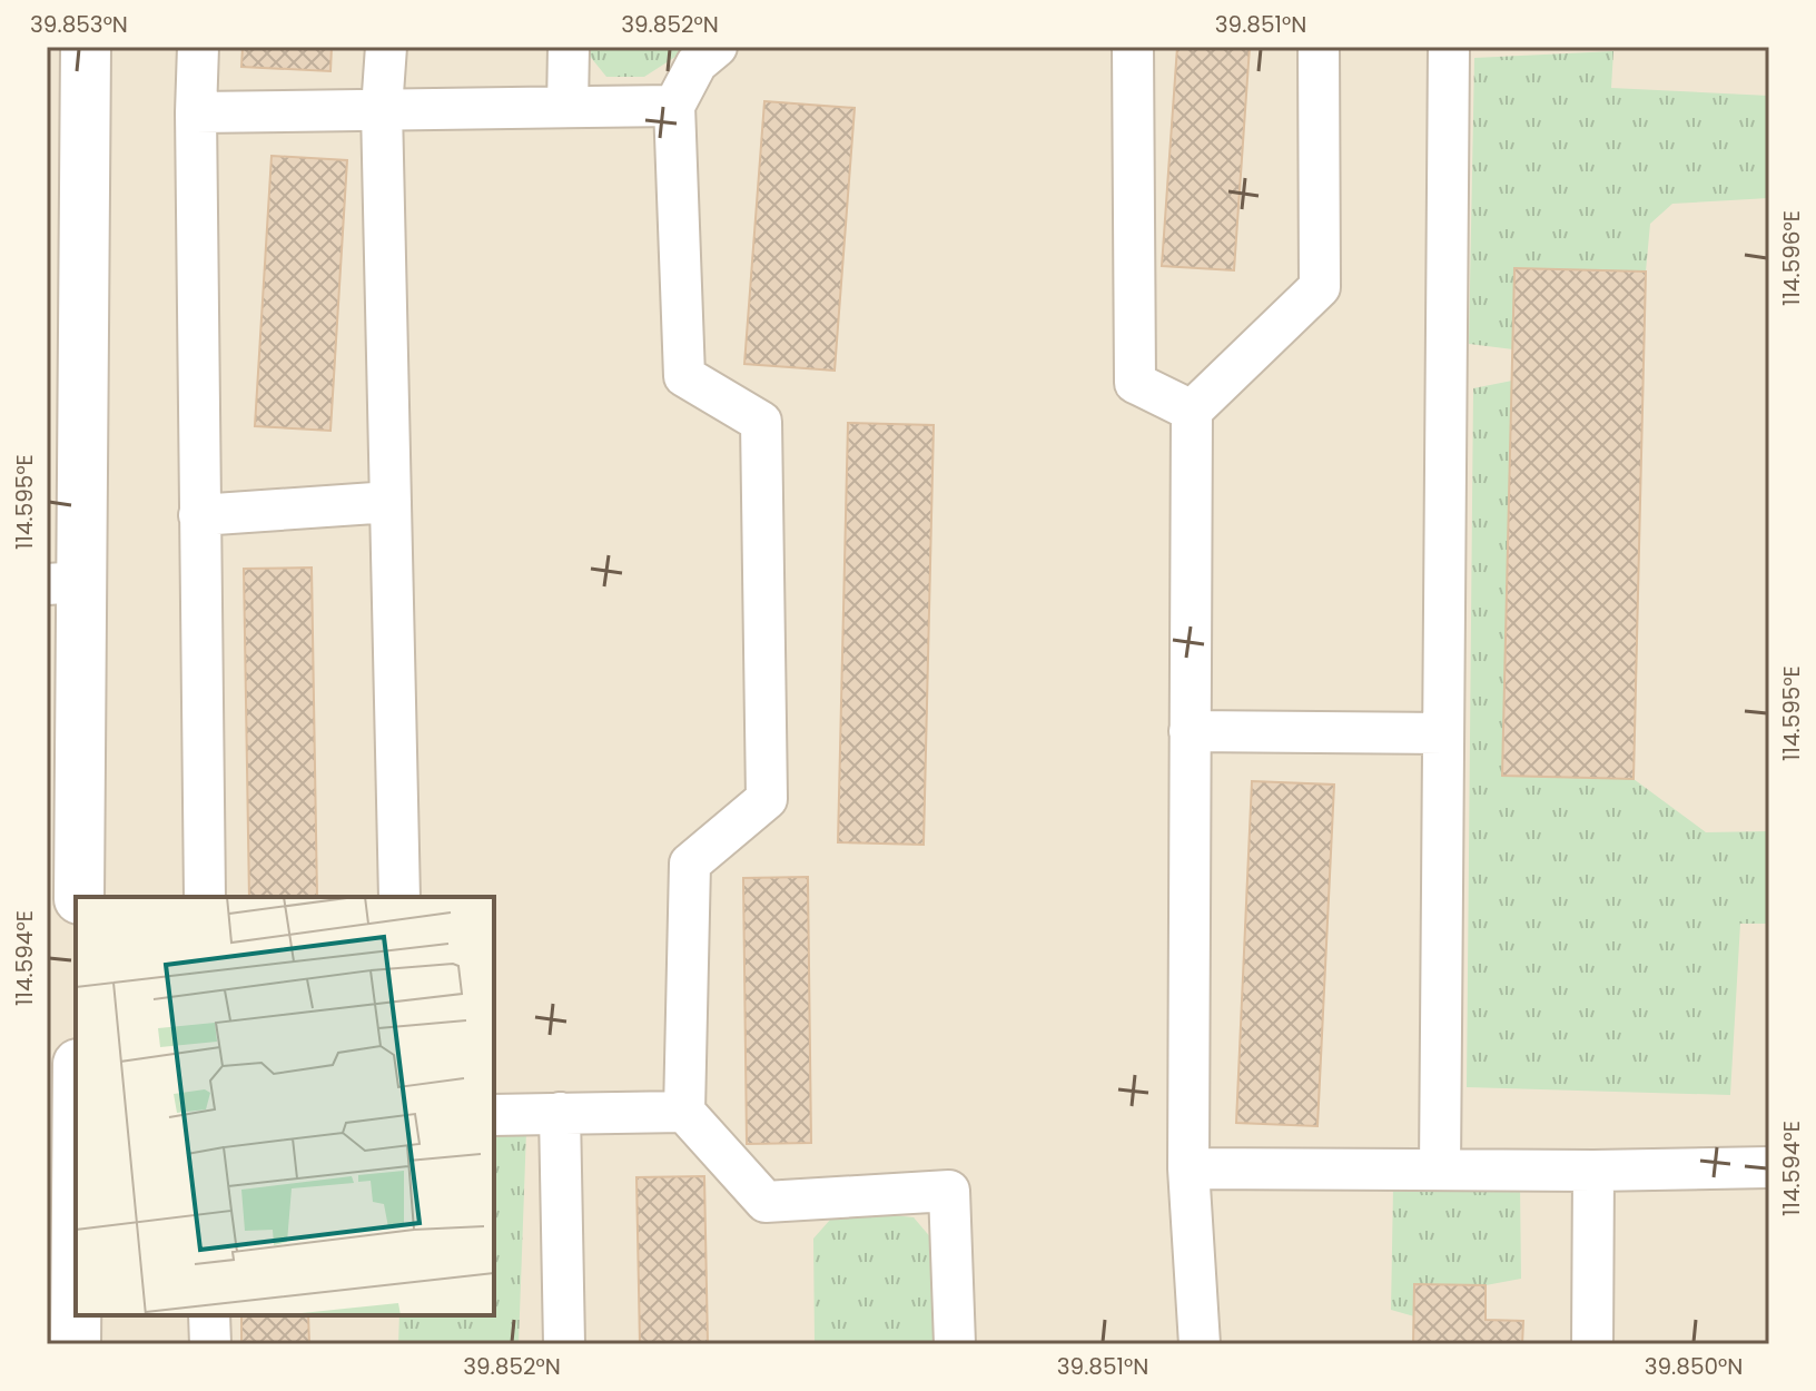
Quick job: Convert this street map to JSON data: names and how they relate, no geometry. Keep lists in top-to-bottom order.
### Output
{
  "coordinates": [
    "39.853°N",
    "39.852°N",
    "39.851°N",
    "114.596°E",
    "114.595°E",
    "114.594°E",
    "39.850°N"
  ]
}
